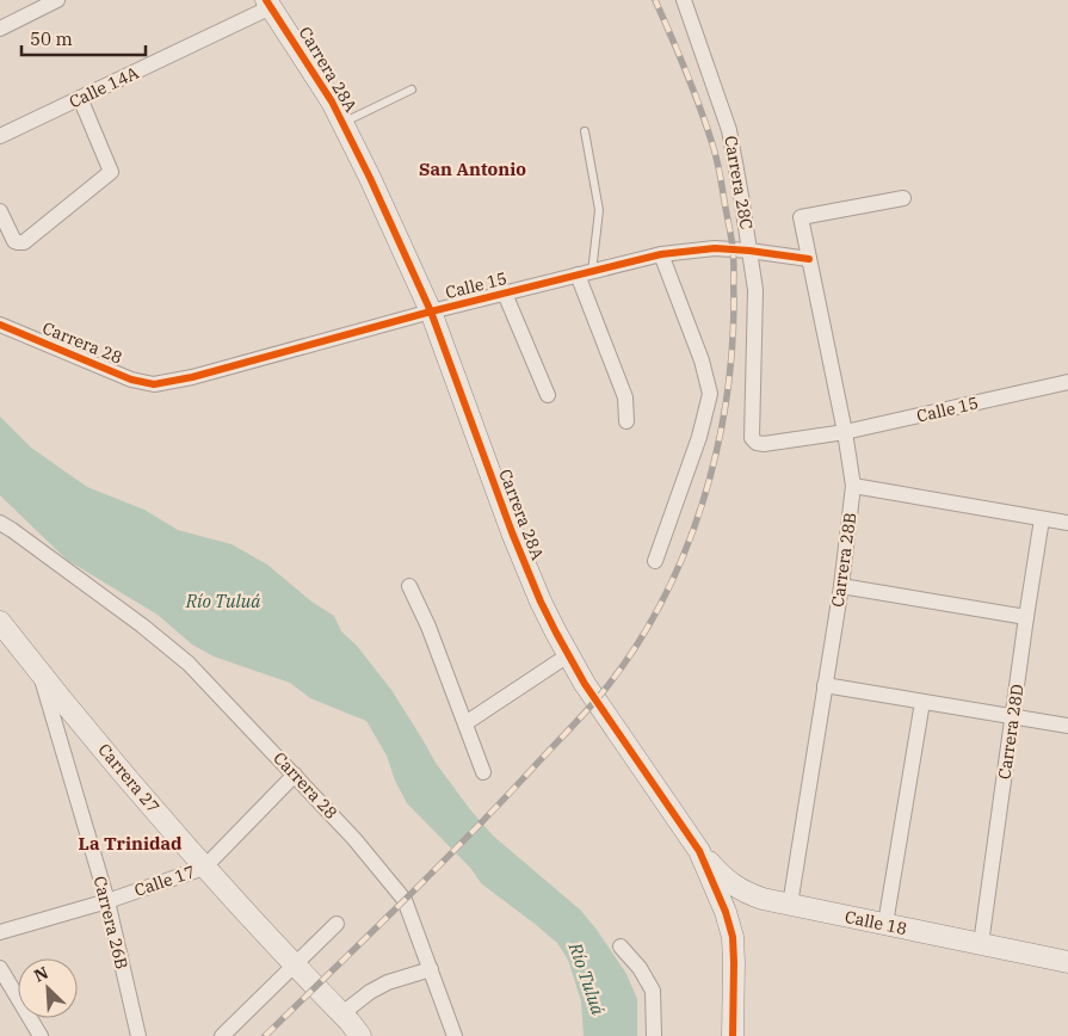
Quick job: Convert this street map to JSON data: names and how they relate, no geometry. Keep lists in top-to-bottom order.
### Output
{
  "streets": {
    "street": [
      "Carrera 28A",
      "Calle 14A",
      "Carrera 28C",
      "Calle 15",
      "Carrera 28",
      "Carrera 28B",
      "Carrera 28D",
      "Carrera 27",
      "Calle 17",
      "Carrera 26B",
      "Calle 18"
    ]
  },
  "crossings": [
    ["Carrera 28A", "Calle 14A"],
    ["Carrera 28A", "Calle 15"],
    ["Carrera 28A", "Calle 18"],
    ["Carrera 28C", "Calle 15"],
    ["Calle 15", "Carrera 28"],
    ["Calle 15", "Carrera 28B"],
    ["Carrera 28", "Calle 17"],
    ["Carrera 28B", "Calle 18"],
    ["Carrera 28D", "Calle 18"],
    ["Carrera 27", "Calle 17"],
    ["Carrera 27", "Carrera 26B"],
    ["Calle 17", "Carrera 26B"]
  ],
  "districts": ["San Antonio", "La Trinidad"],
  "water": ["Río Tuluá"],
  "scale_bar": "50 m",
  "north": "top left"
}
